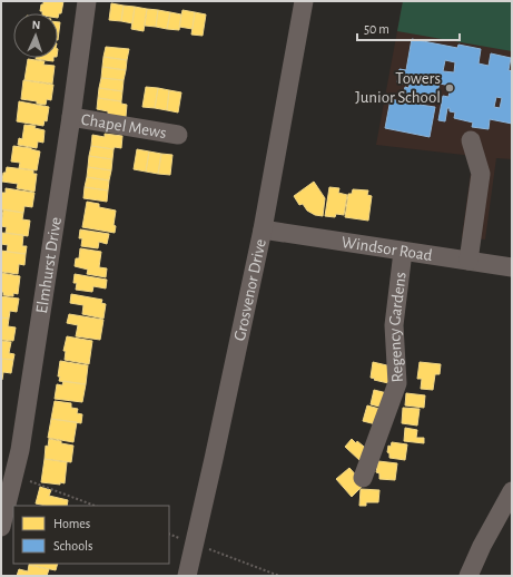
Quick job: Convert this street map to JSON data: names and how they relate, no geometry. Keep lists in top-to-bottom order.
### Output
{
  "streets": {
    "street": [
      "Chapel Mews",
      "Windsor Road",
      "Elmhurst Drive",
      "Grosvenor Drive",
      "Regency Gardens"
    ]
  },
  "crossings": [
    ["Chapel Mews", "Elmhurst Drive"],
    ["Windsor Road", "Grosvenor Drive"],
    ["Windsor Road", "Regency Gardens"]
  ],
  "places": ["Towers Junior School"],
  "legend": ["Homes", "Schools"],
  "scale_bar": "50 m",
  "north": "top"
}
